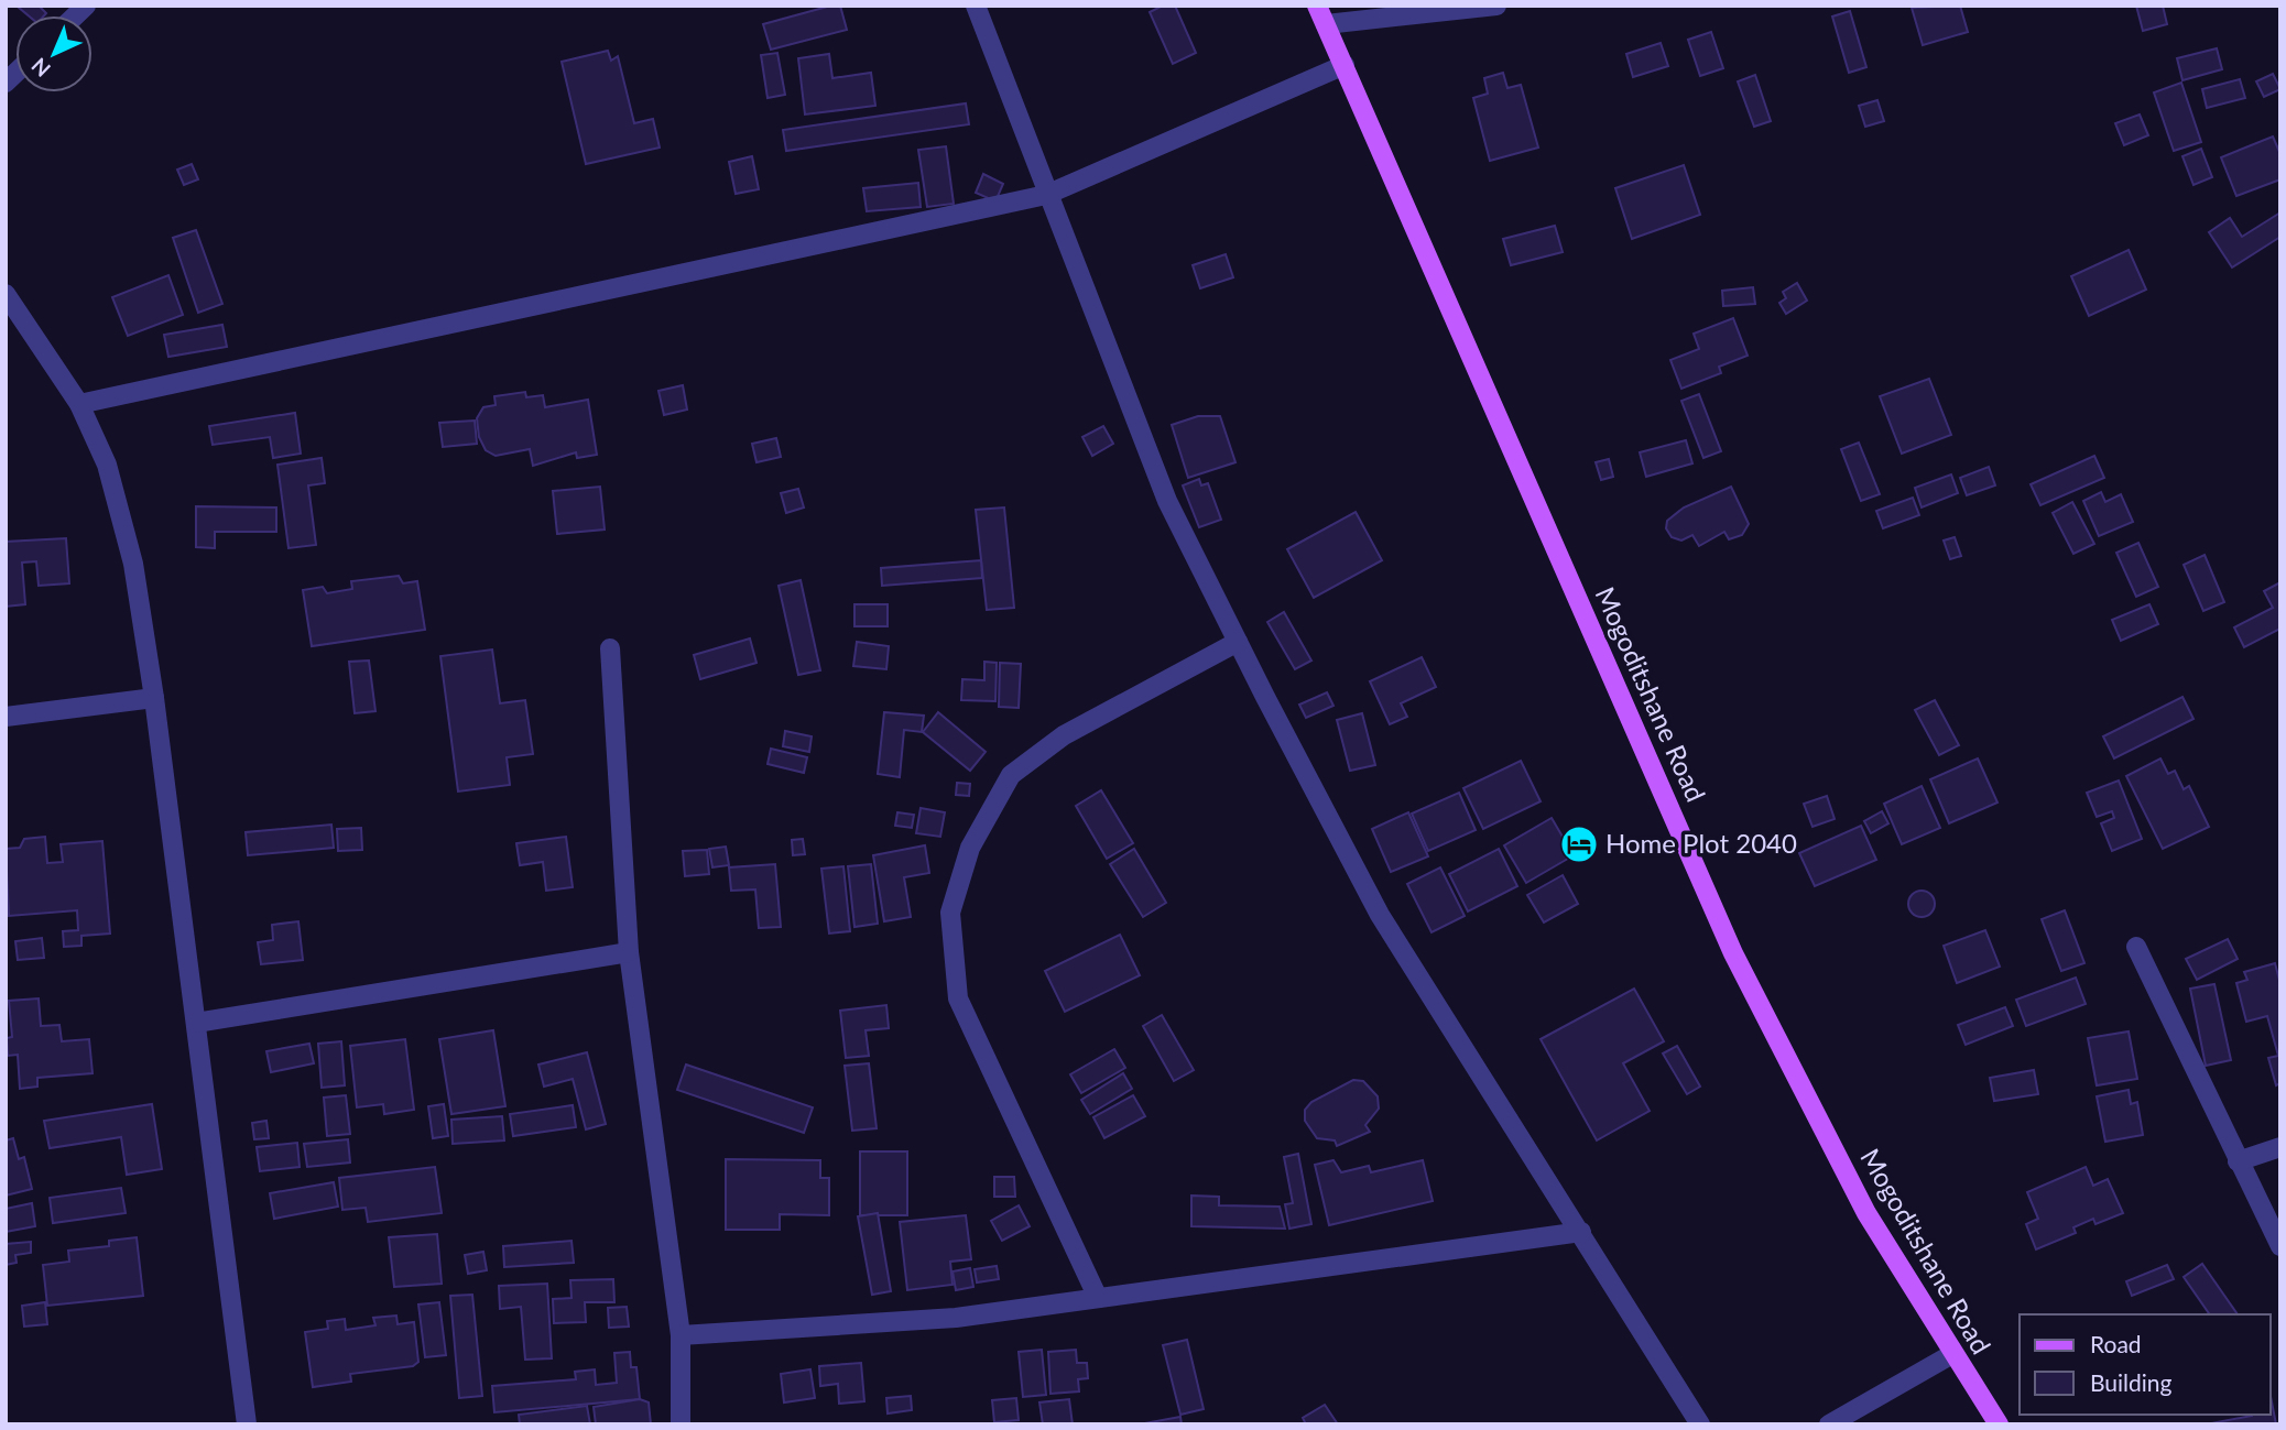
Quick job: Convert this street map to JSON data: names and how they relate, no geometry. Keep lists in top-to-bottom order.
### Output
{
  "streets": {
    "main road": ["Mogoditshane Road"]
  },
  "places": {
    "hotel": ["Home Plot 2040"]
  },
  "legend": ["Road", "Building"],
  "north": "bottom left"
}
